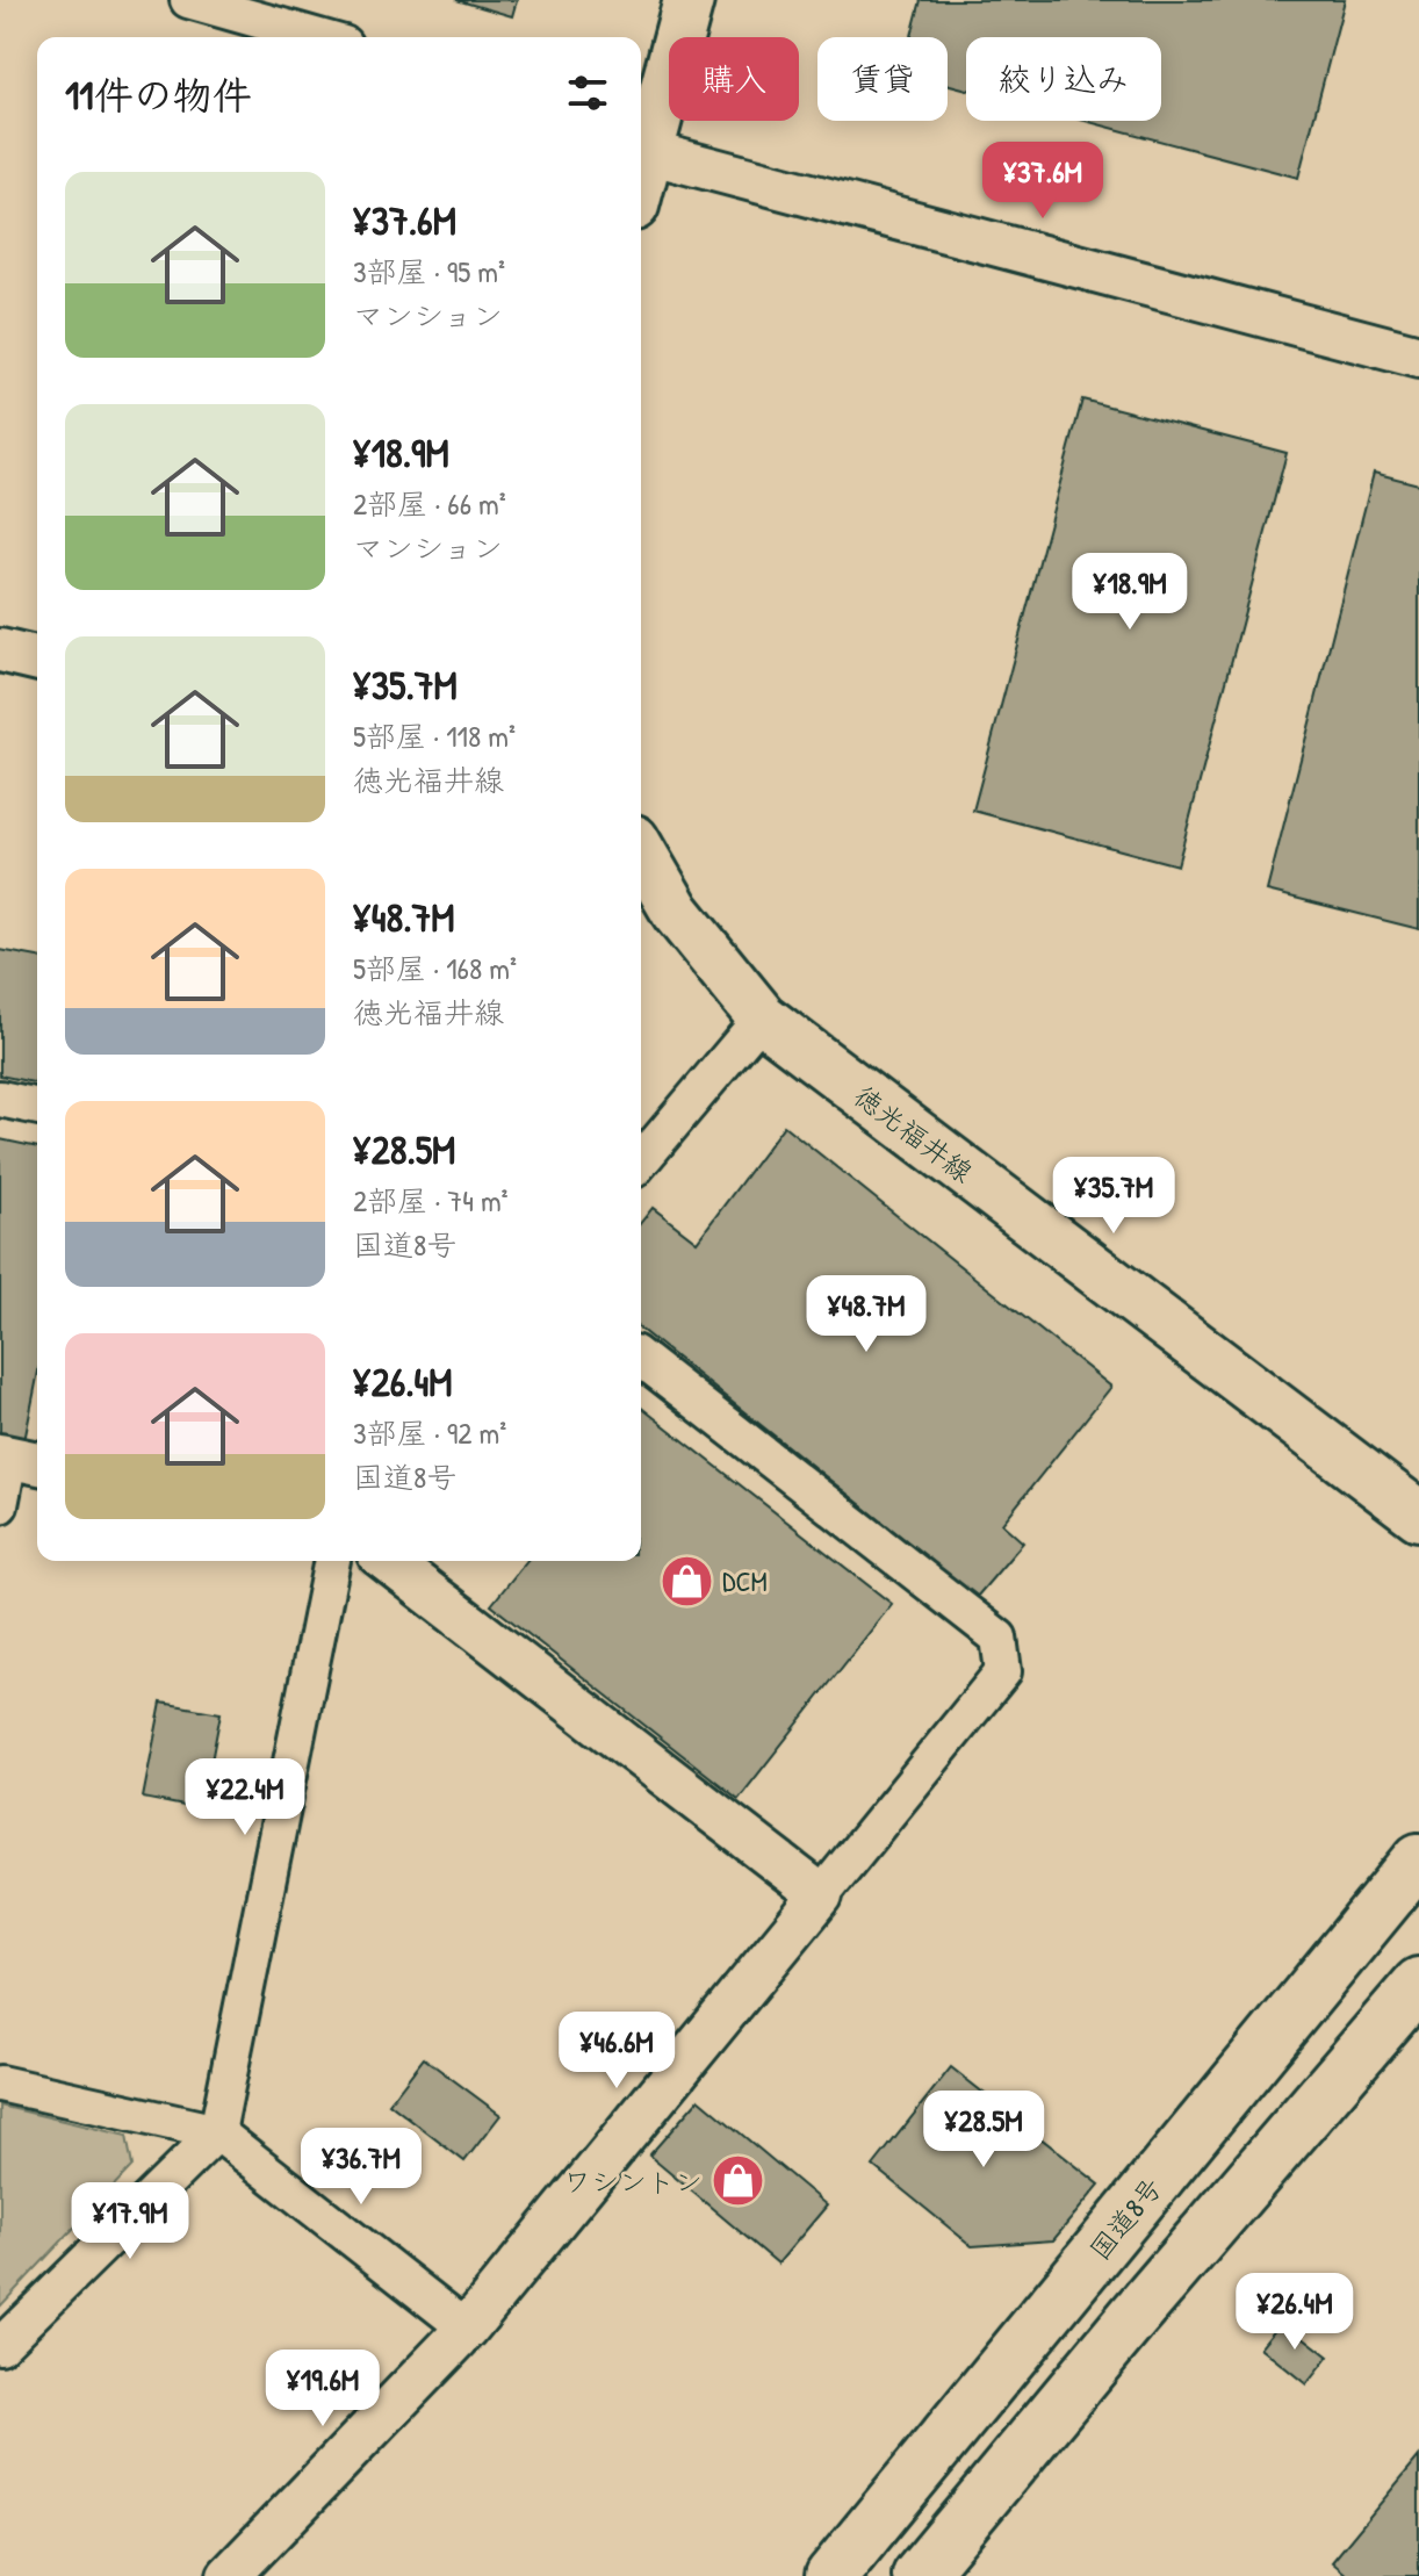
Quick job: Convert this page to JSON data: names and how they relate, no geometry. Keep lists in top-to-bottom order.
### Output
{
  "streets": {
    "highway": ["国道8号"],
    "main road": ["徳光福井線"]
  },
  "places": {
    "shop": ["DCM", "ワシントン"]
  },
  "page": {
    "chip": ["購入", "賃貸", "絞り込み"],
    "heading": "11件の物件",
    "price": [
      "¥37.6M",
      "¥18.9M",
      "¥35.7M",
      "¥48.7M",
      "¥22.4M",
      "¥46.6M",
      "¥28.5M",
      "¥36.7M",
      "¥17.9M",
      "¥26.4M",
      "¥19.6M"
    ],
    "list": [
      {
        "name": "¥37.6M",
        "note": "3部屋 · 95 m² · マンション"
      },
      {
        "name": "¥18.9M",
        "note": "2部屋 · 66 m² · マンション"
      },
      {
        "name": "¥35.7M",
        "note": "5部屋 · 118 m² · 徳光福井線"
      },
      {
        "name": "¥48.7M",
        "note": "5部屋 · 168 m² · 徳光福井線"
      },
      {
        "name": "¥28.5M",
        "note": "2部屋 · 74 m² · 国道8号"
      },
      {
        "name": "¥26.4M",
        "note": "3部屋 · 92 m² · 国道8号"
      }
    ]
  }
}
